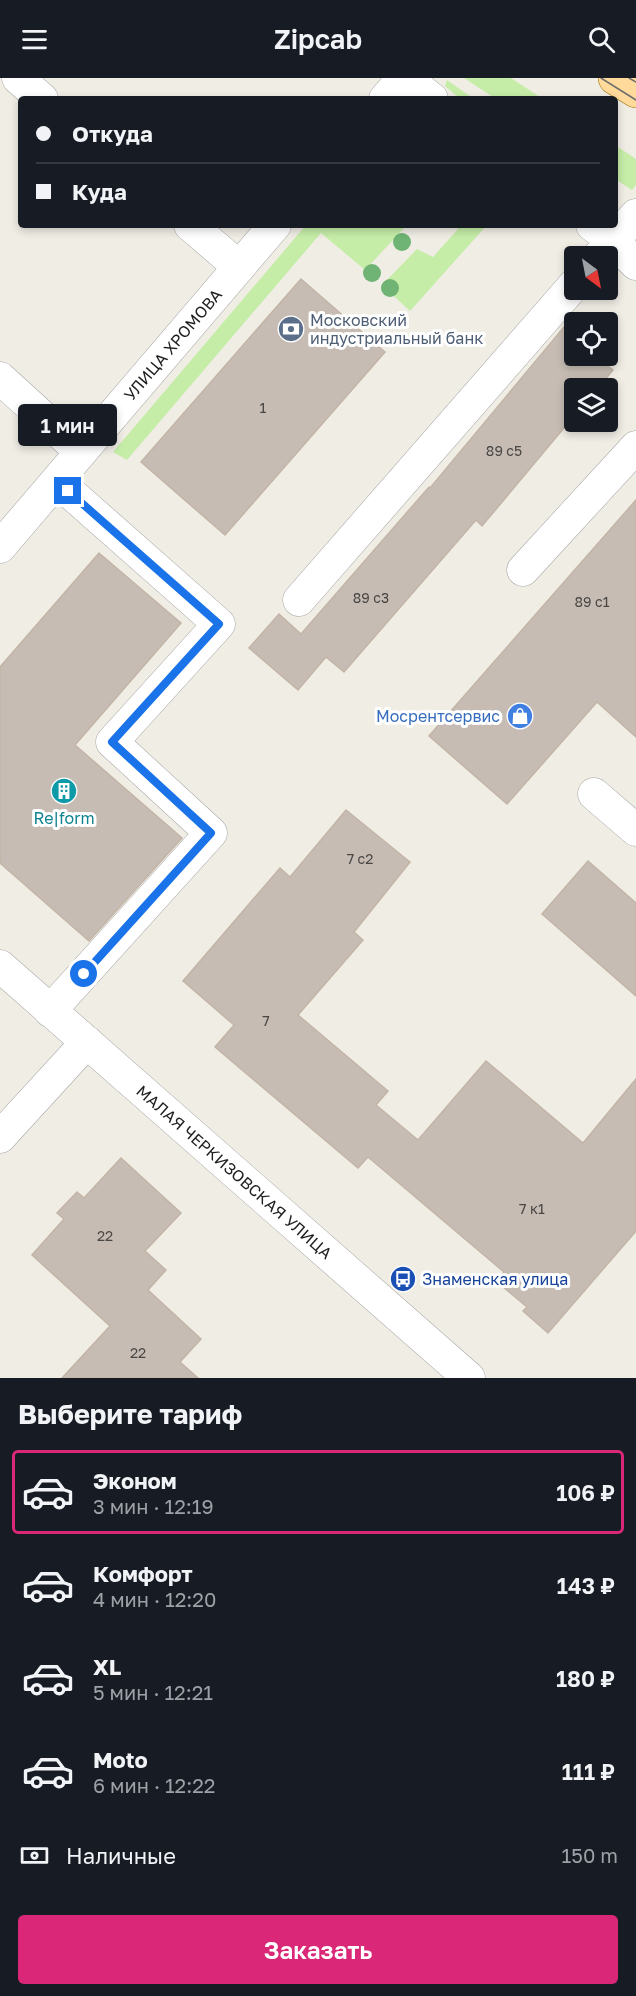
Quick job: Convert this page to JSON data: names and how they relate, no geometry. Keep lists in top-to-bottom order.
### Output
{
  "streets": {
    "street": ["УЛИЦА ХРОМОВА", "МАЛАЯ ЧЕРКИЗОВСКАЯ УЛИЦА"]
  },
  "places": {
    "bank": ["Московский индустриальный банк"],
    "shop": ["Мосрентсервис"],
    "building": ["Re|form"],
    "bus stop": ["Знаменская улица"]
  },
  "house_numbers": [
    "1",
    "89 с5",
    "89 c3",
    "89 с1",
    "7 с2",
    "7",
    "7 к1",
    "22",
    "22"
  ],
  "north": "bottom right",
  "page": {
    "header": "Zipcab",
    "banner": ["Откуда", "Куда"],
    "bubble": "1 мин",
    "heading": "Выберите тариф",
    "list": [
      {
        "name": "Эконом",
        "note": "3 мин · 12:19",
        "value": "106 ₽"
      },
      {
        "name": "Комфорт",
        "note": "4 мин · 12:20",
        "value": "143 ₽"
      },
      {
        "name": "XL",
        "note": "5 мин · 12:21",
        "value": "180 ₽"
      },
      {
        "name": "Moto",
        "note": "6 мин · 12:22",
        "value": "111 ₽"
      }
    ],
    "pay": ["Наличные", "150 m"],
    "buttons": "Заказать"
  }
}
